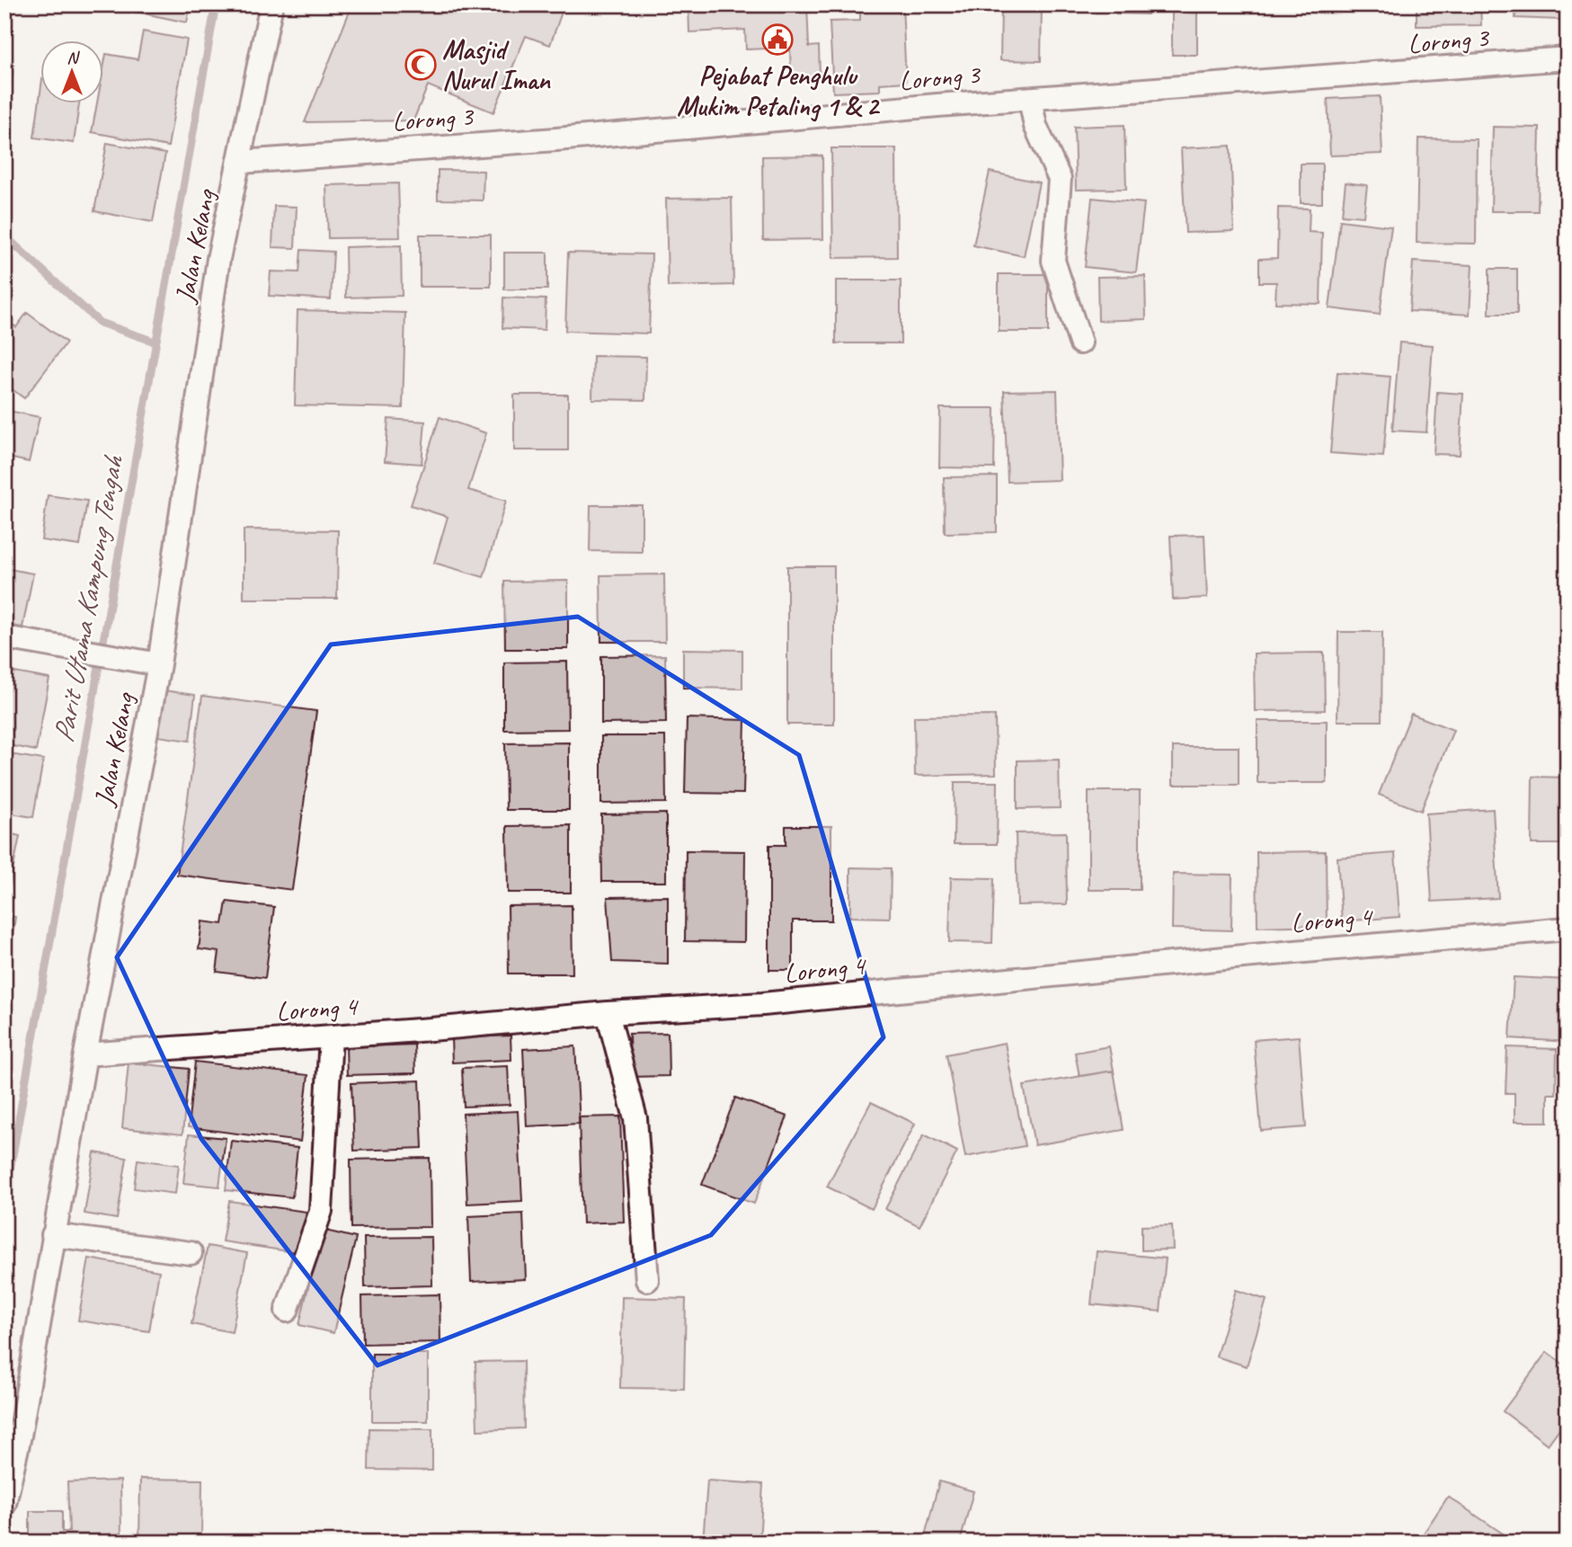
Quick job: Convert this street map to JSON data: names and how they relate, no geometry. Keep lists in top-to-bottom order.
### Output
{
  "streets": {
    "street": ["Lorong 3", "Jalan Kelang", "Lorong 4"]
  },
  "crossings": [
    ["Lorong 3", "Jalan Kelang"],
    ["Jalan Kelang", "Lorong 4"]
  ],
  "water": ["Parit Utama Kampung Tengah"],
  "places": {
    "public building": ["Pejabat Penghulu Mukim Petaling 1 & 2"],
    "mosque": ["Masjid Nurul Iman"]
  },
  "north": "top"
}
